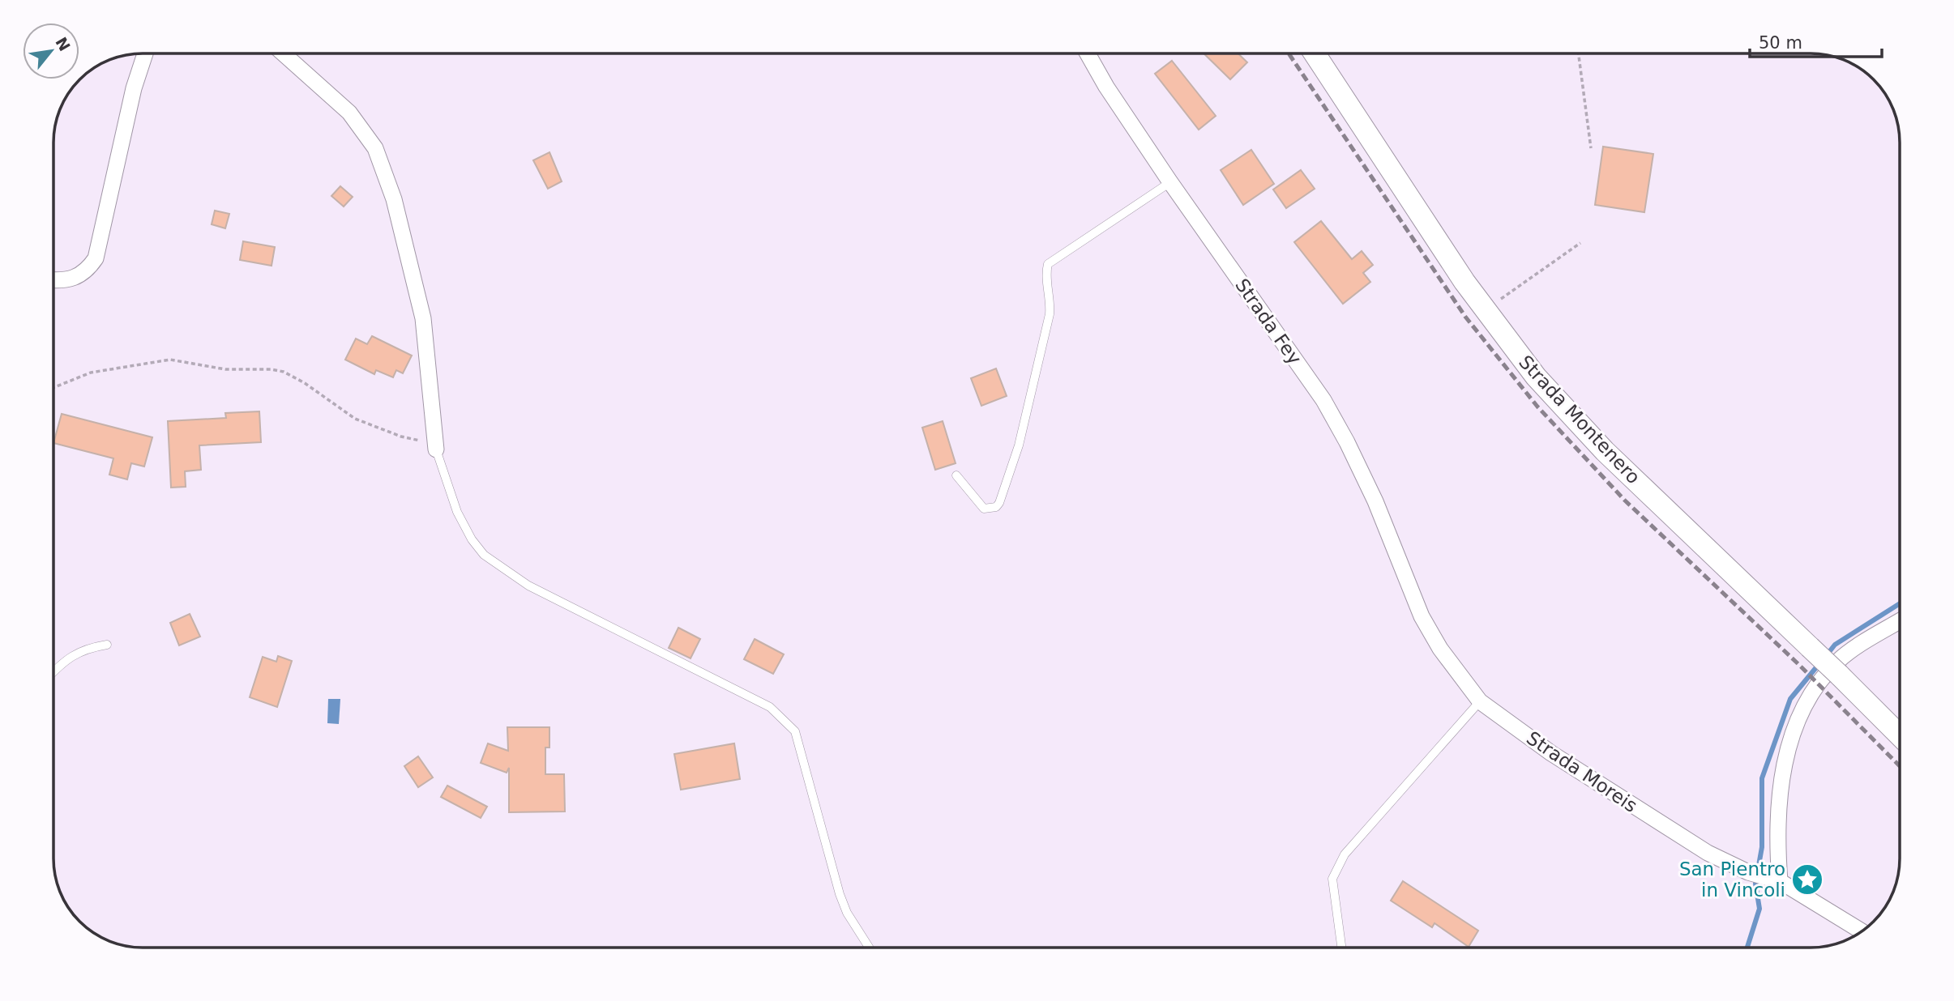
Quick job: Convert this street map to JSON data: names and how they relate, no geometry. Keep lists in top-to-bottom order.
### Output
{
  "streets": {
    "main road": ["Strada Montenero"],
    "street": ["Strada Fey", "Strada Moreis"]
  },
  "crossings": [
    ["Strada Fey", "Strada Moreis"]
  ],
  "places": {
    "place": ["San Pientro in Vincoli"]
  },
  "scale_bar": "50 m",
  "north": "top right"
}
